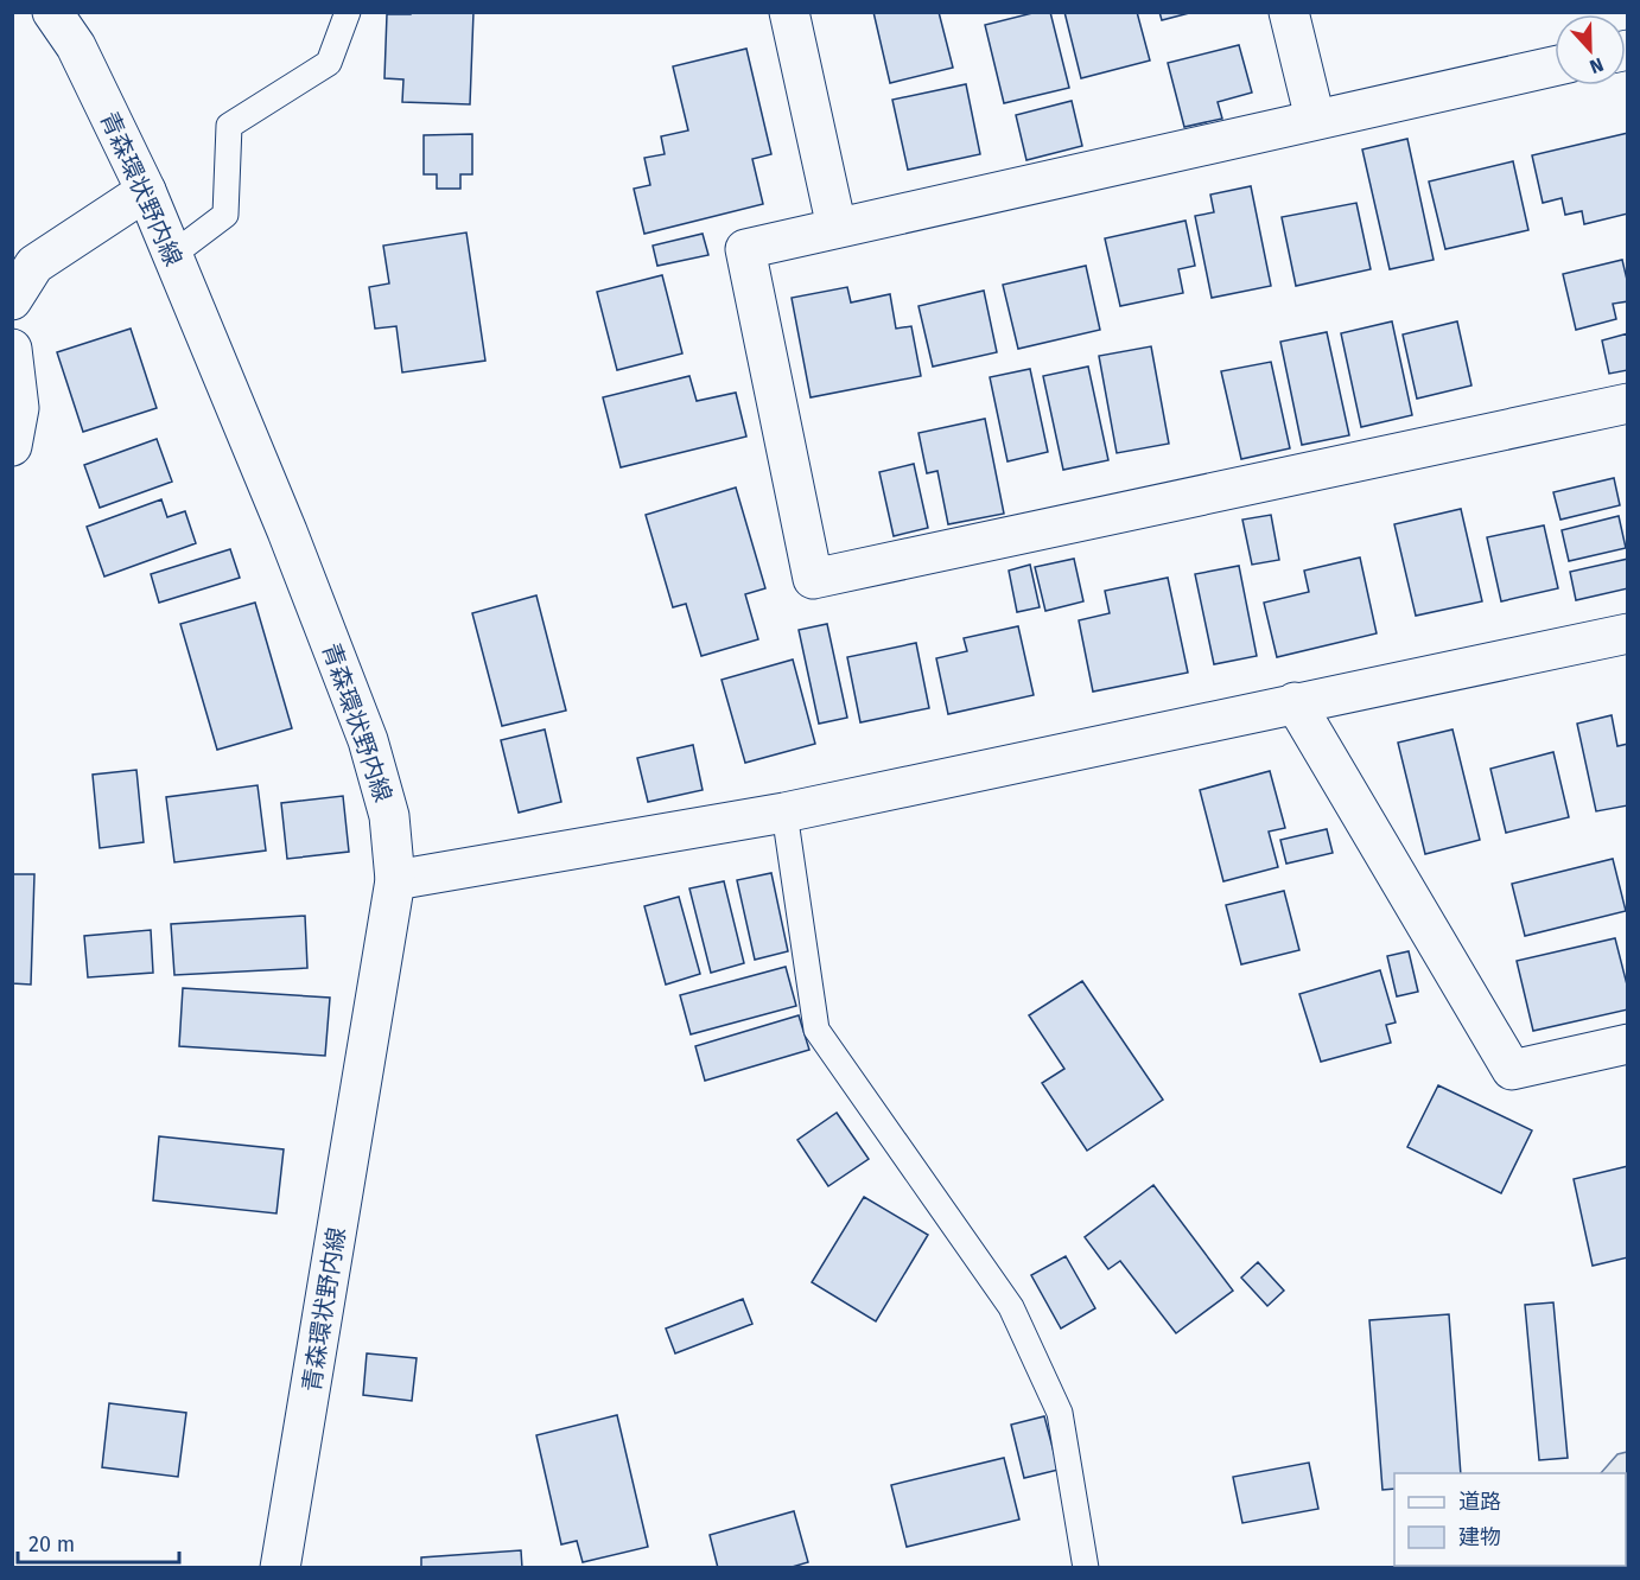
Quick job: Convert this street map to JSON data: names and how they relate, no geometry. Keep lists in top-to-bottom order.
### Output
{
  "streets": {
    "street": ["青森環状野内線"]
  },
  "legend": ["道路", "建物"],
  "scale_bar": "20 m",
  "north": "bottom"
}
